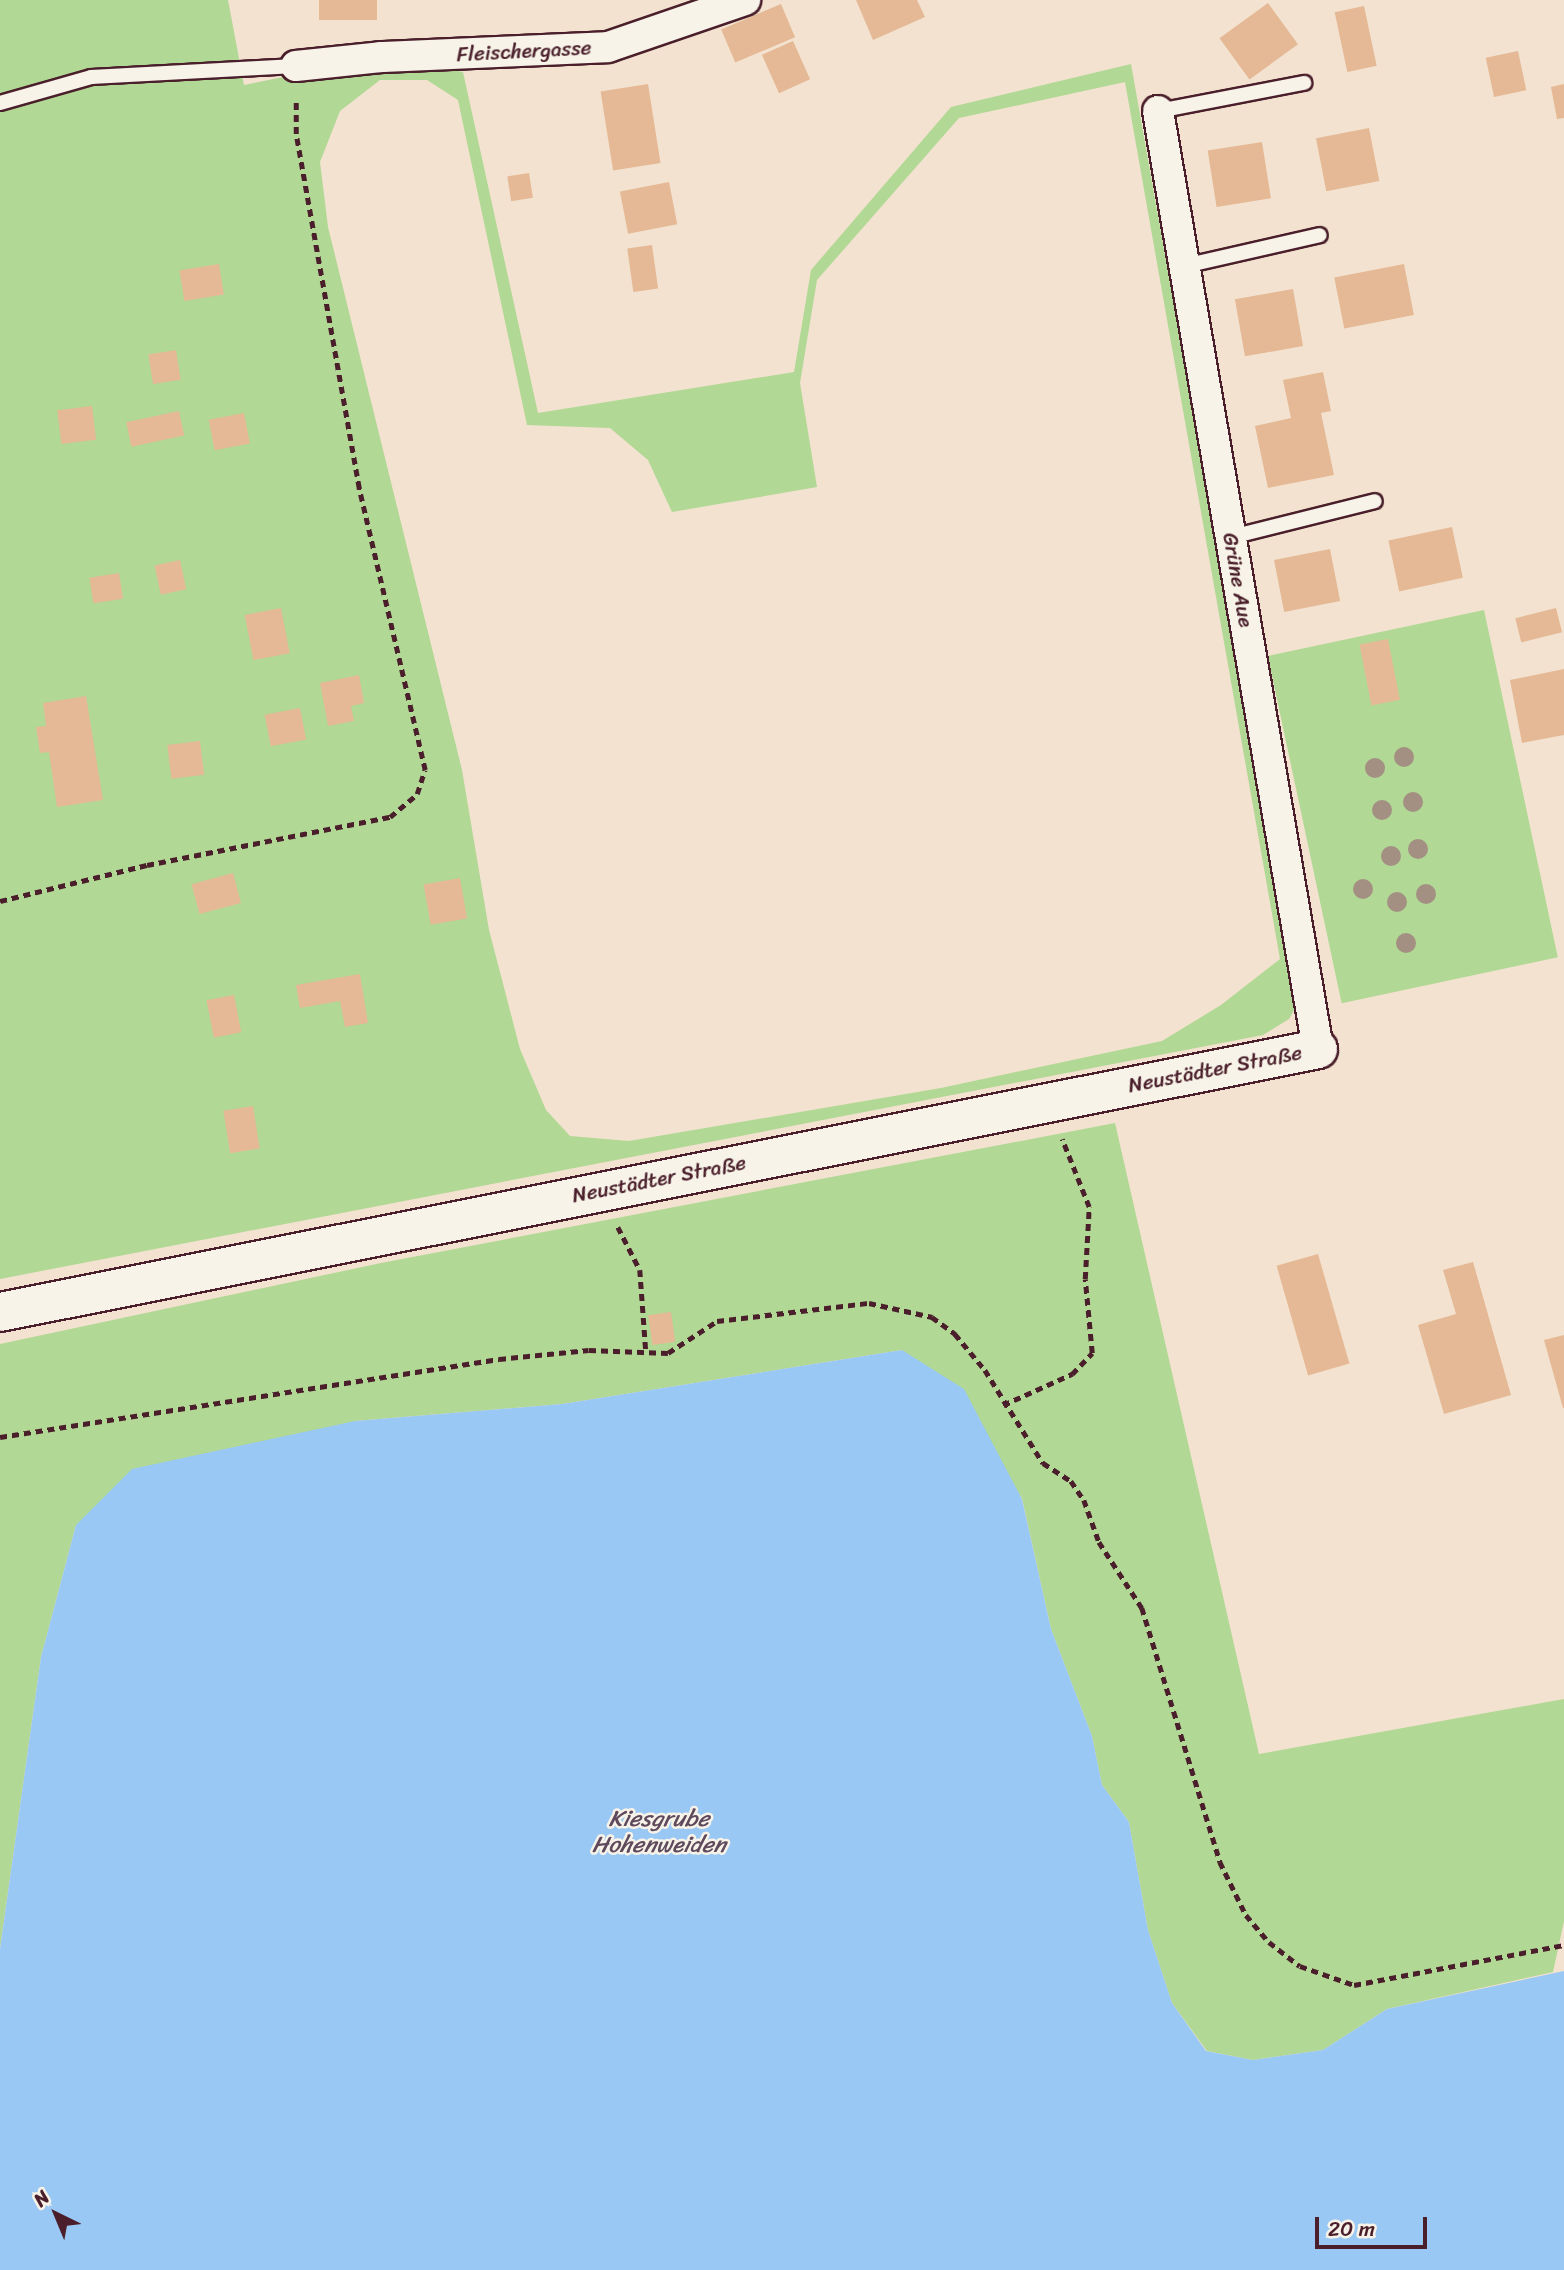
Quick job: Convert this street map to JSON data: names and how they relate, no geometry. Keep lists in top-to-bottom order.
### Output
{
  "streets": {
    "main road": ["Neustädter Straße"],
    "street": ["Fleischergasse", "Grüne Aue"]
  },
  "crossings": [
    ["Grüne Aue", "Neustädter Straße"]
  ],
  "water": ["Kiesgrube Hohenweiden"],
  "scale_bar": "20 m",
  "north": "top left"
}
